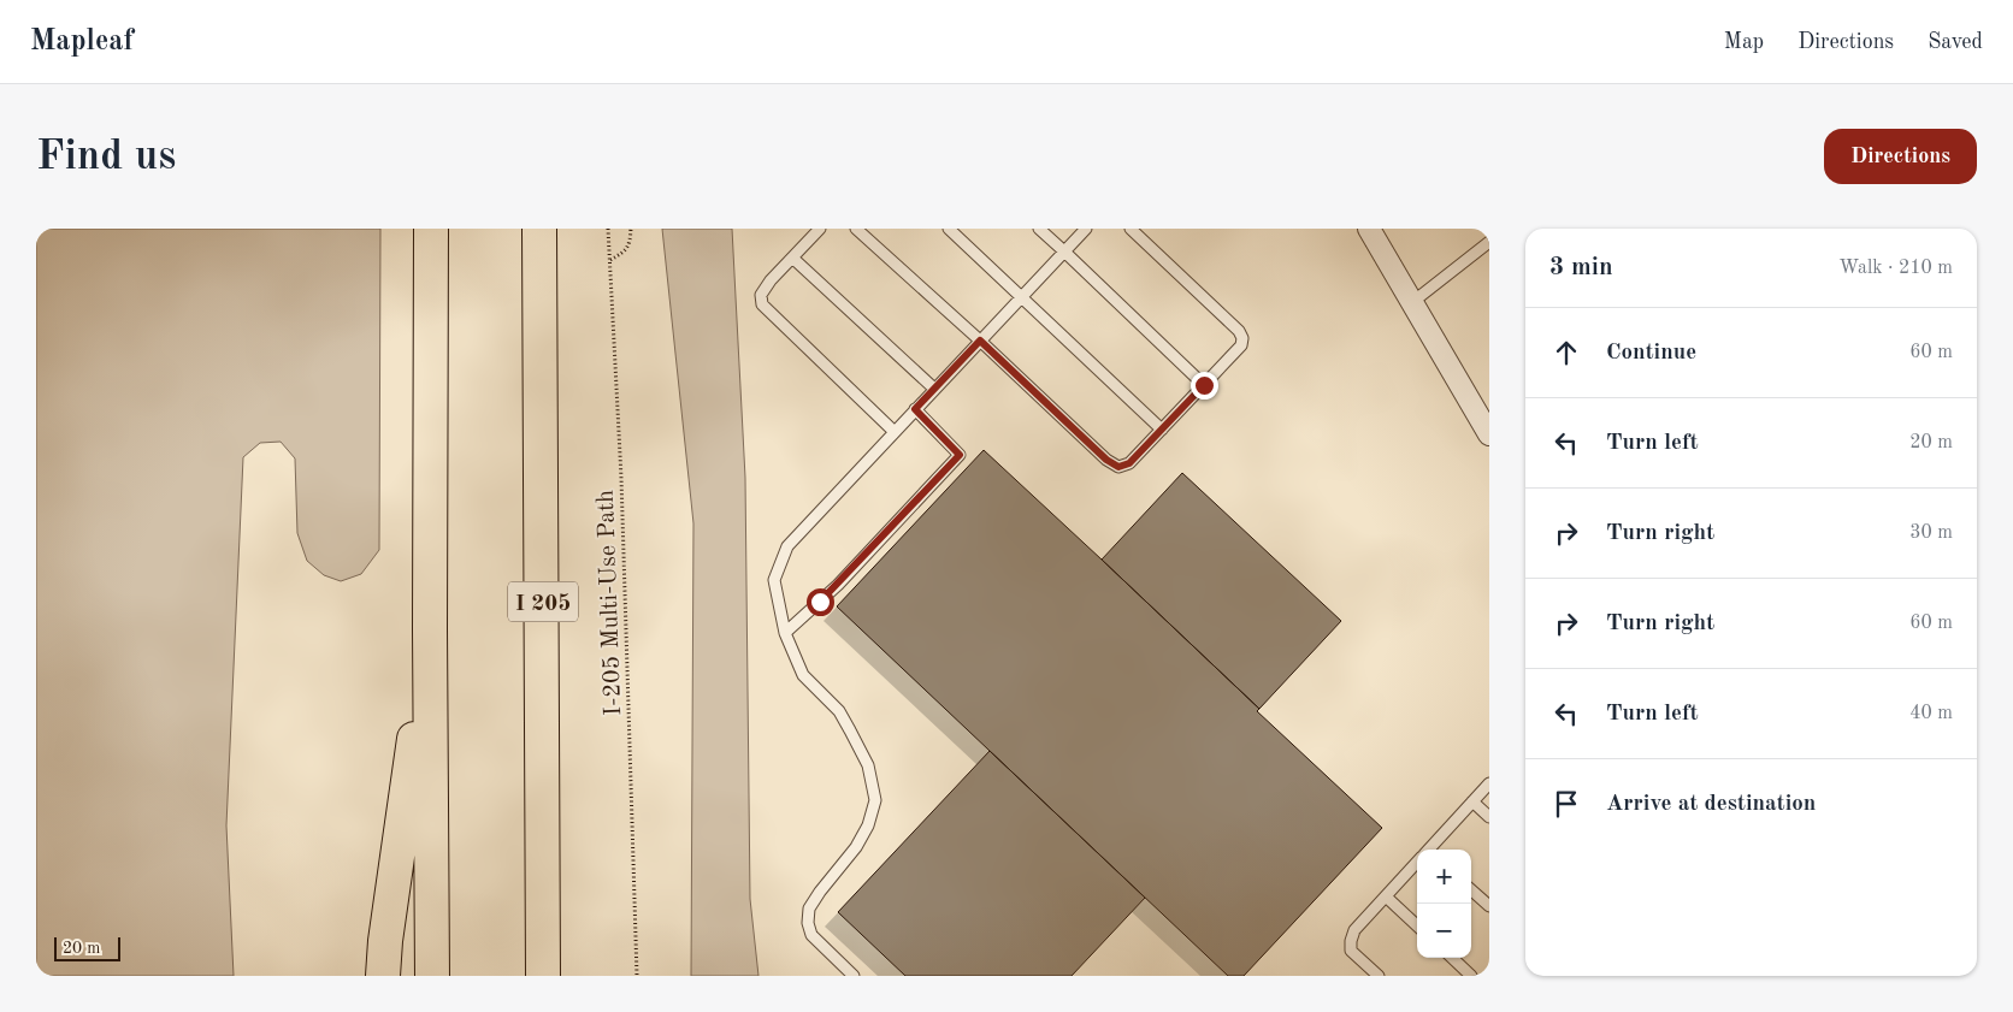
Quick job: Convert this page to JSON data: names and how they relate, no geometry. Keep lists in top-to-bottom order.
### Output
{
  "streets": {
    "highway": ["I 205"],
    "path": ["I-205 Multi-Use Path"]
  },
  "scale_bar": "20 m",
  "page": {
    "header": "Mapleaf",
    "nav": ["Map", "Directions", "Saved"],
    "buttons": "Directions",
    "title": "Find us",
    "heading": ["3 min", "Walk · 210 m"],
    "list": [
      ["Continue", "60 m"],
      ["Turn left", "20 m"],
      ["Turn right", "30 m"],
      ["Turn right", "60 m"],
      ["Turn left", "40 m"],
      "Arrive at destination"
    ],
    "map_buttons": ["+", "−"],
    "scale": "20 m"
  }
}
